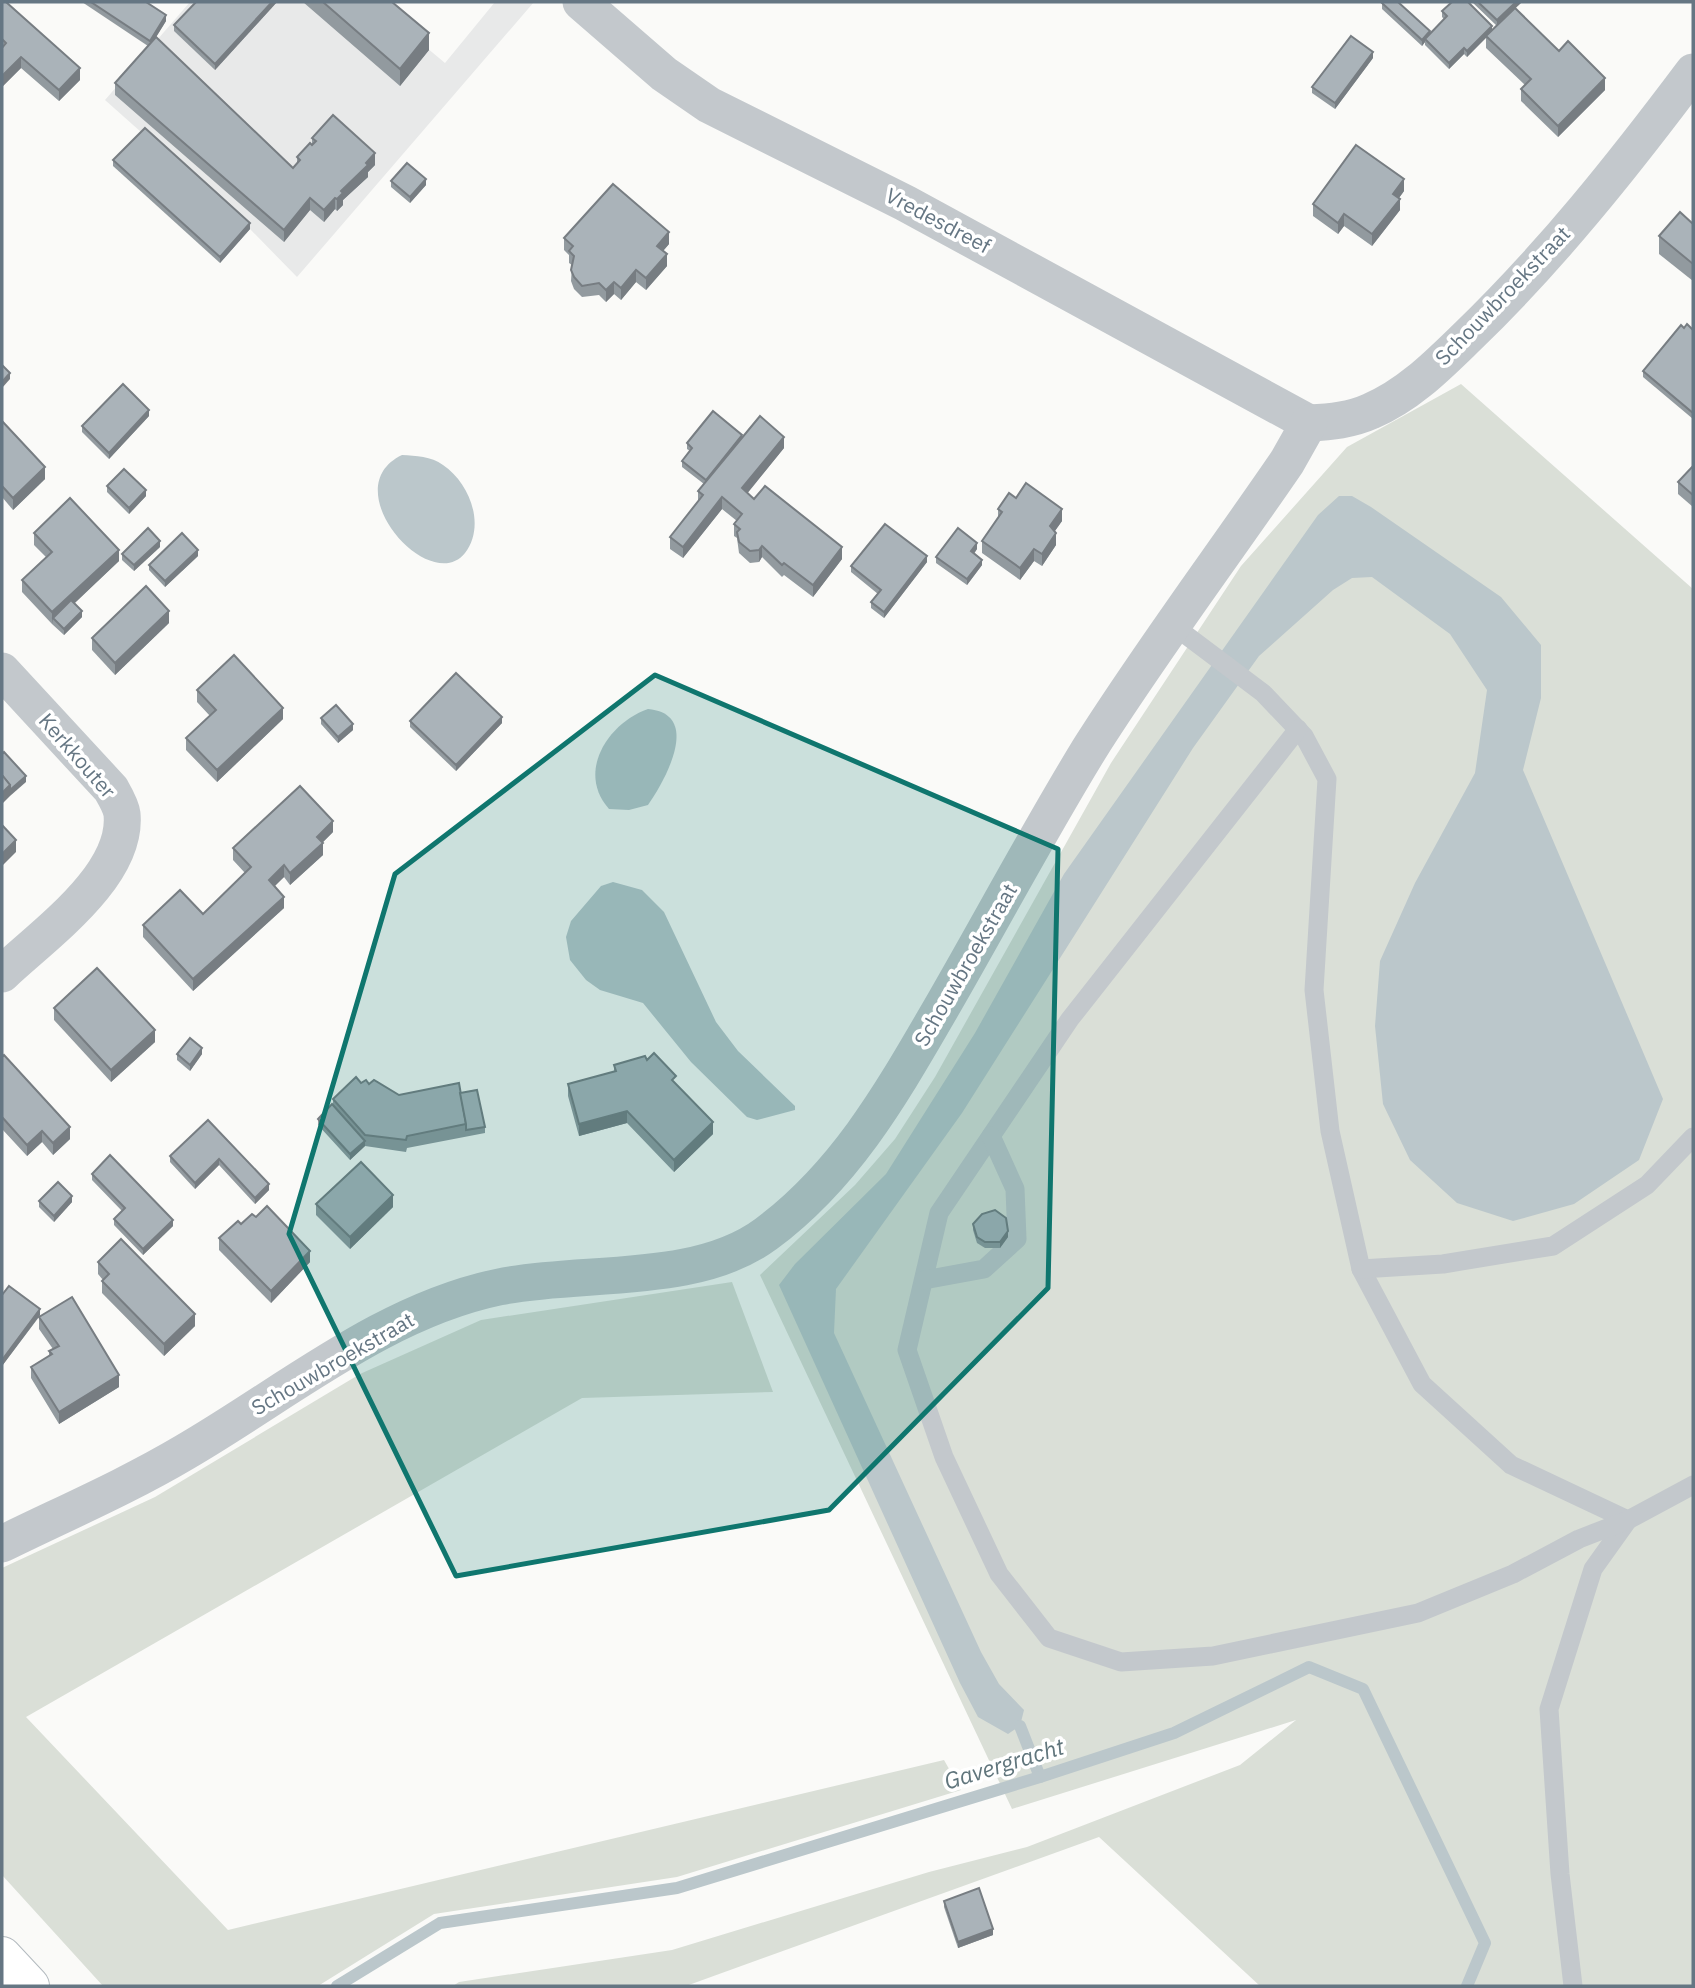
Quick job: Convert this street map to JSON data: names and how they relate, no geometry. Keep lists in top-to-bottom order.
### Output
{
  "streets": {
    "street": ["Vredesdreef", "Schouwbroekstraat", "Kerkkouter"]
  },
  "crossings": [
    ["Vredesdreef", "Schouwbroekstraat"]
  ],
  "water": ["Gavergracht"]
}
